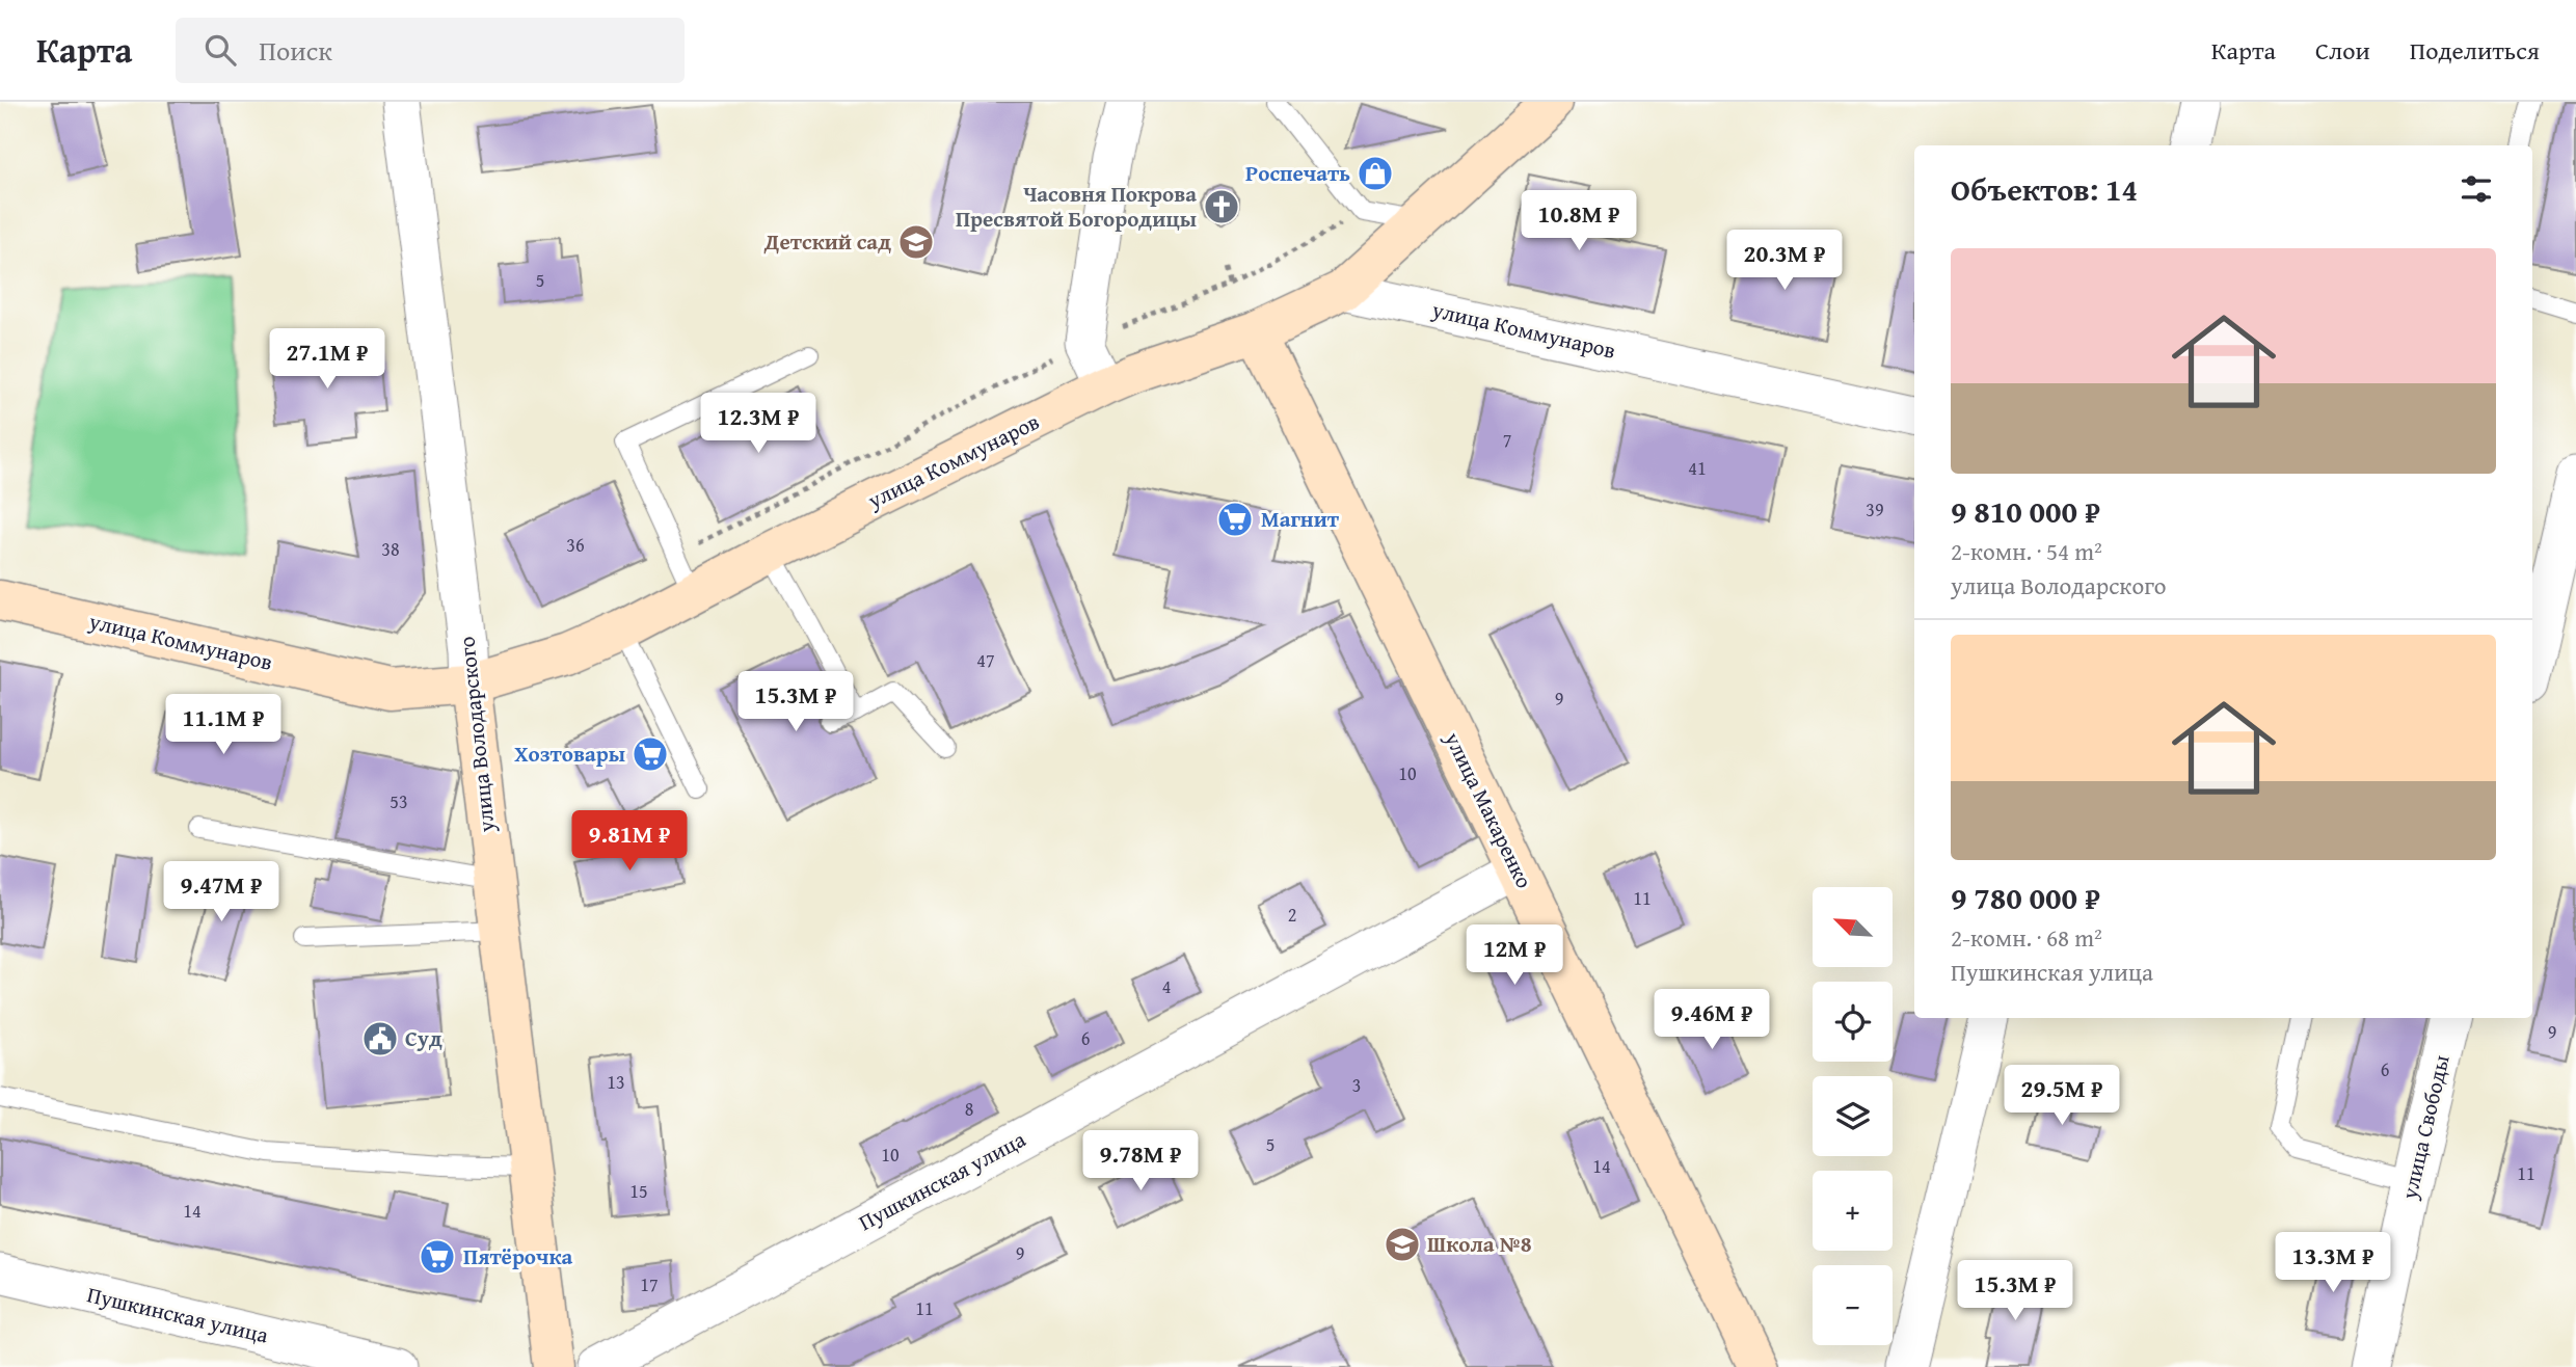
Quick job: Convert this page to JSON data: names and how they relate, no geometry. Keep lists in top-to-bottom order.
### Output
{
  "streets": {
    "main road": ["улица Коммунаров", "улица Володарского", "улица Макаренко"],
    "street": ["улица Свободы", "Пушкинская улица"]
  },
  "crossings": [
    ["улица Коммунаров", "улица Володарского"],
    ["улица Коммунаров", "улица Макаренко"],
    ["улица Макаренко", "Пушкинская улица"]
  ],
  "places": {
    "shop": ["Роспечать"],
    "church": ["Часовня Покрова Пресвятой Богородицы"],
    "school or university": ["Детский сад", "Школа №8"],
    "supermarket": ["Магнит", "Хозтовары", "Пятёрочка"],
    "public building": ["Суд"]
  },
  "house_numbers": [
    "5",
    "7",
    "41",
    "39",
    "36",
    "38",
    "47",
    "9",
    "10",
    "53",
    "11",
    "2",
    "4",
    "9",
    "6",
    "6",
    "13",
    "3",
    "8",
    "5",
    "10",
    "14",
    "11",
    "15",
    "14",
    "9",
    "17",
    "11"
  ],
  "north": "top left",
  "page": {
    "header": "Карта",
    "search": "Поиск",
    "nav": ["Карта", "Слои", "Поделиться"],
    "heading": "Объектов: 14",
    "price": [
      "10.8M ₽",
      "20.3M ₽",
      "27.1M ₽",
      "12.3M ₽",
      "15.3M ₽",
      "11.1M ₽",
      "9.81M ₽",
      "9.47M ₽",
      "12M ₽",
      "9.46M ₽",
      "29.5M ₽",
      "9.78M ₽",
      "13.3M ₽",
      "15.3M ₽"
    ],
    "list": [
      {
        "name": "9 810 000 ₽",
        "note": "2-комн. · 54 m² · улица Володарского"
      },
      {
        "name": "9 780 000 ₽",
        "note": "2-комн. · 68 m² · Пушкинская улица"
      }
    ],
    "map_buttons": ["+", "−"]
  }
}
